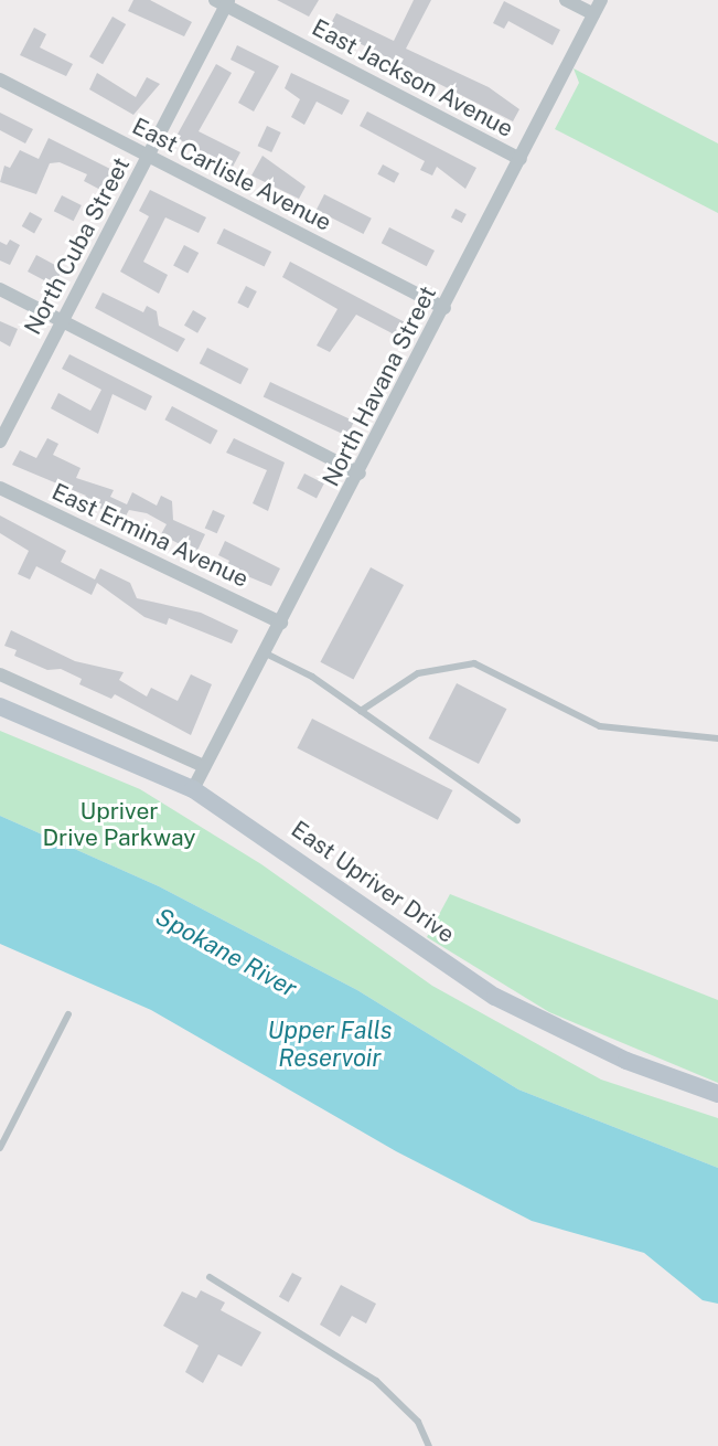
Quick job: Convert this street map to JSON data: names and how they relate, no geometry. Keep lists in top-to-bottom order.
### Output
{
  "streets": {
    "street": [
      "East Jackson Avenue",
      "East Carlisle Avenue",
      "North Cuba Street",
      "North Havana Street",
      "East Ermina Avenue",
      "East Upriver Drive"
    ]
  },
  "crossings": [
    ["East Jackson Avenue", "North Cuba Street"],
    ["East Jackson Avenue", "North Havana Street"],
    ["East Carlisle Avenue", "North Cuba Street"],
    ["East Carlisle Avenue", "North Havana Street"],
    ["North Havana Street", "East Ermina Avenue"],
    ["North Havana Street", "East Upriver Drive"]
  ],
  "water": ["Spokane River", "Upper Falls Reservoir"],
  "parks": ["Upriver Drive Parkway"]
}
